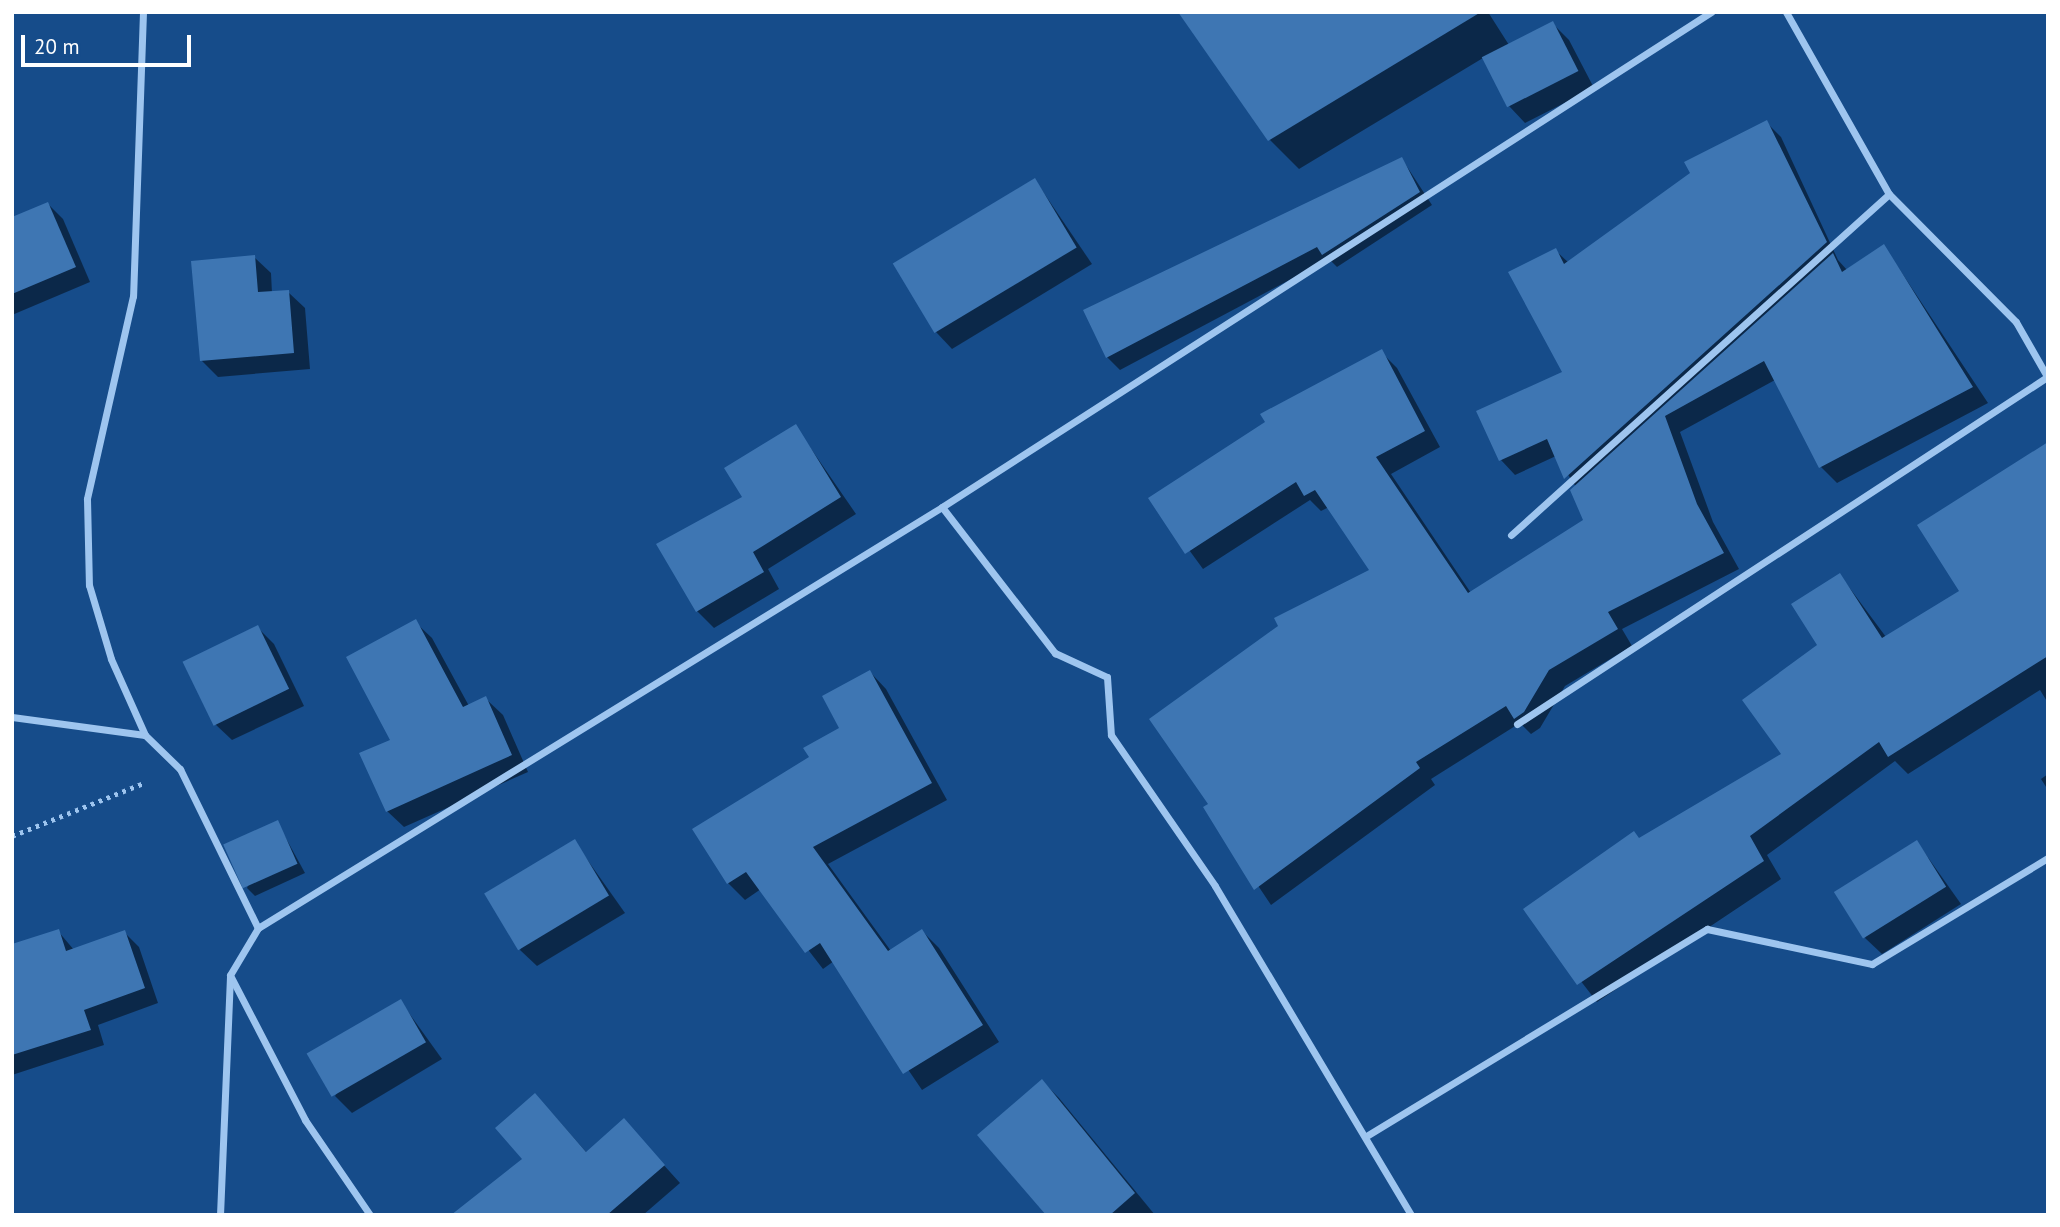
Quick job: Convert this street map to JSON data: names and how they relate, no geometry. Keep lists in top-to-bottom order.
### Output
{
  "scale_bar": "20 m"
}
